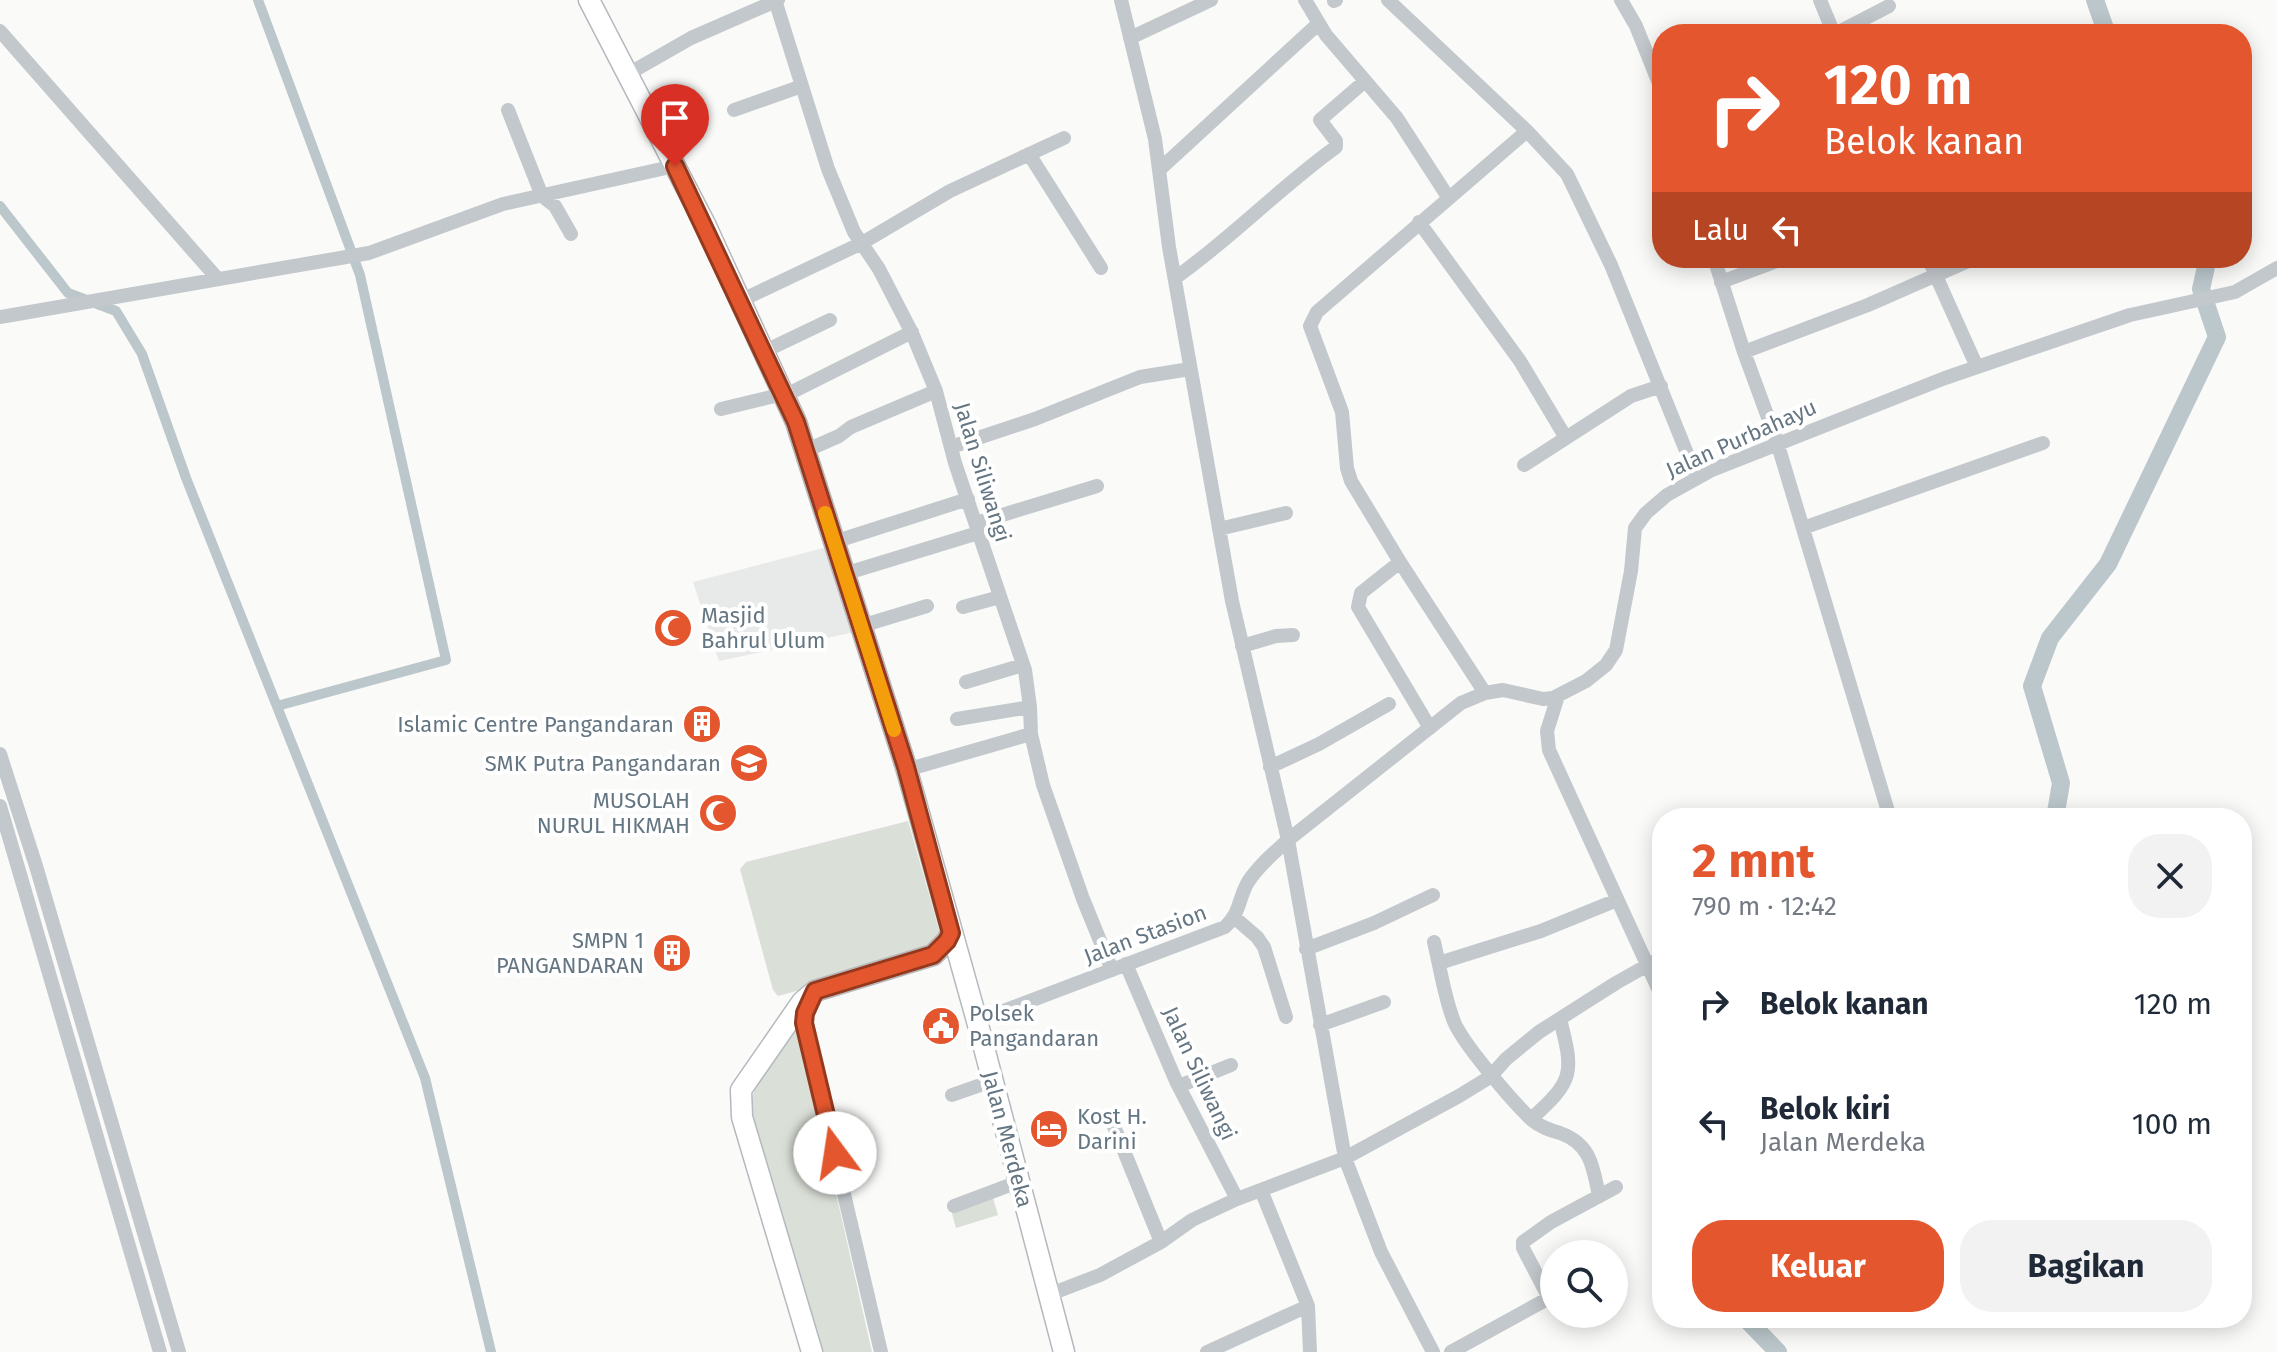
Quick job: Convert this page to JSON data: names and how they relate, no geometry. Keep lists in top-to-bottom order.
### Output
{
  "streets": {
    "highway": ["Jalan Merdeka"],
    "street": ["Jalan Purbahayu", "Jalan Siliwangi", "Jalan Stasion"]
  },
  "crossings": [
    ["Jalan Siliwangi", "Jalan Stasion"],
    ["Jalan Stasion", "Jalan Merdeka"]
  ],
  "places": {
    "mosque": ["Masjid Bahrul Ulum", "MUSOLAH NURUL HIKMAH"],
    "building": ["Islamic Centre Pangandaran", "SMPN 1 PANGANDARAN"],
    "school or university": ["SMK Putra Pangandaran"],
    "public building": ["Polsek Pangandaran"],
    "hotel": ["Kost H. Darini"]
  },
  "page": {
    "turn": ["120 m", "Belok kanan"],
    "then": "Lalu",
    "heading": ["2 mnt", "790 m · 12:42"],
    "list": [
      {
        "name": "Belok kanan",
        "value": "120 m"
      },
      {
        "name": "Belok kiri",
        "note": "Jalan Merdeka",
        "value": "100 m"
      }
    ],
    "buttons": ["Keluar", "Bagikan"]
  }
}
